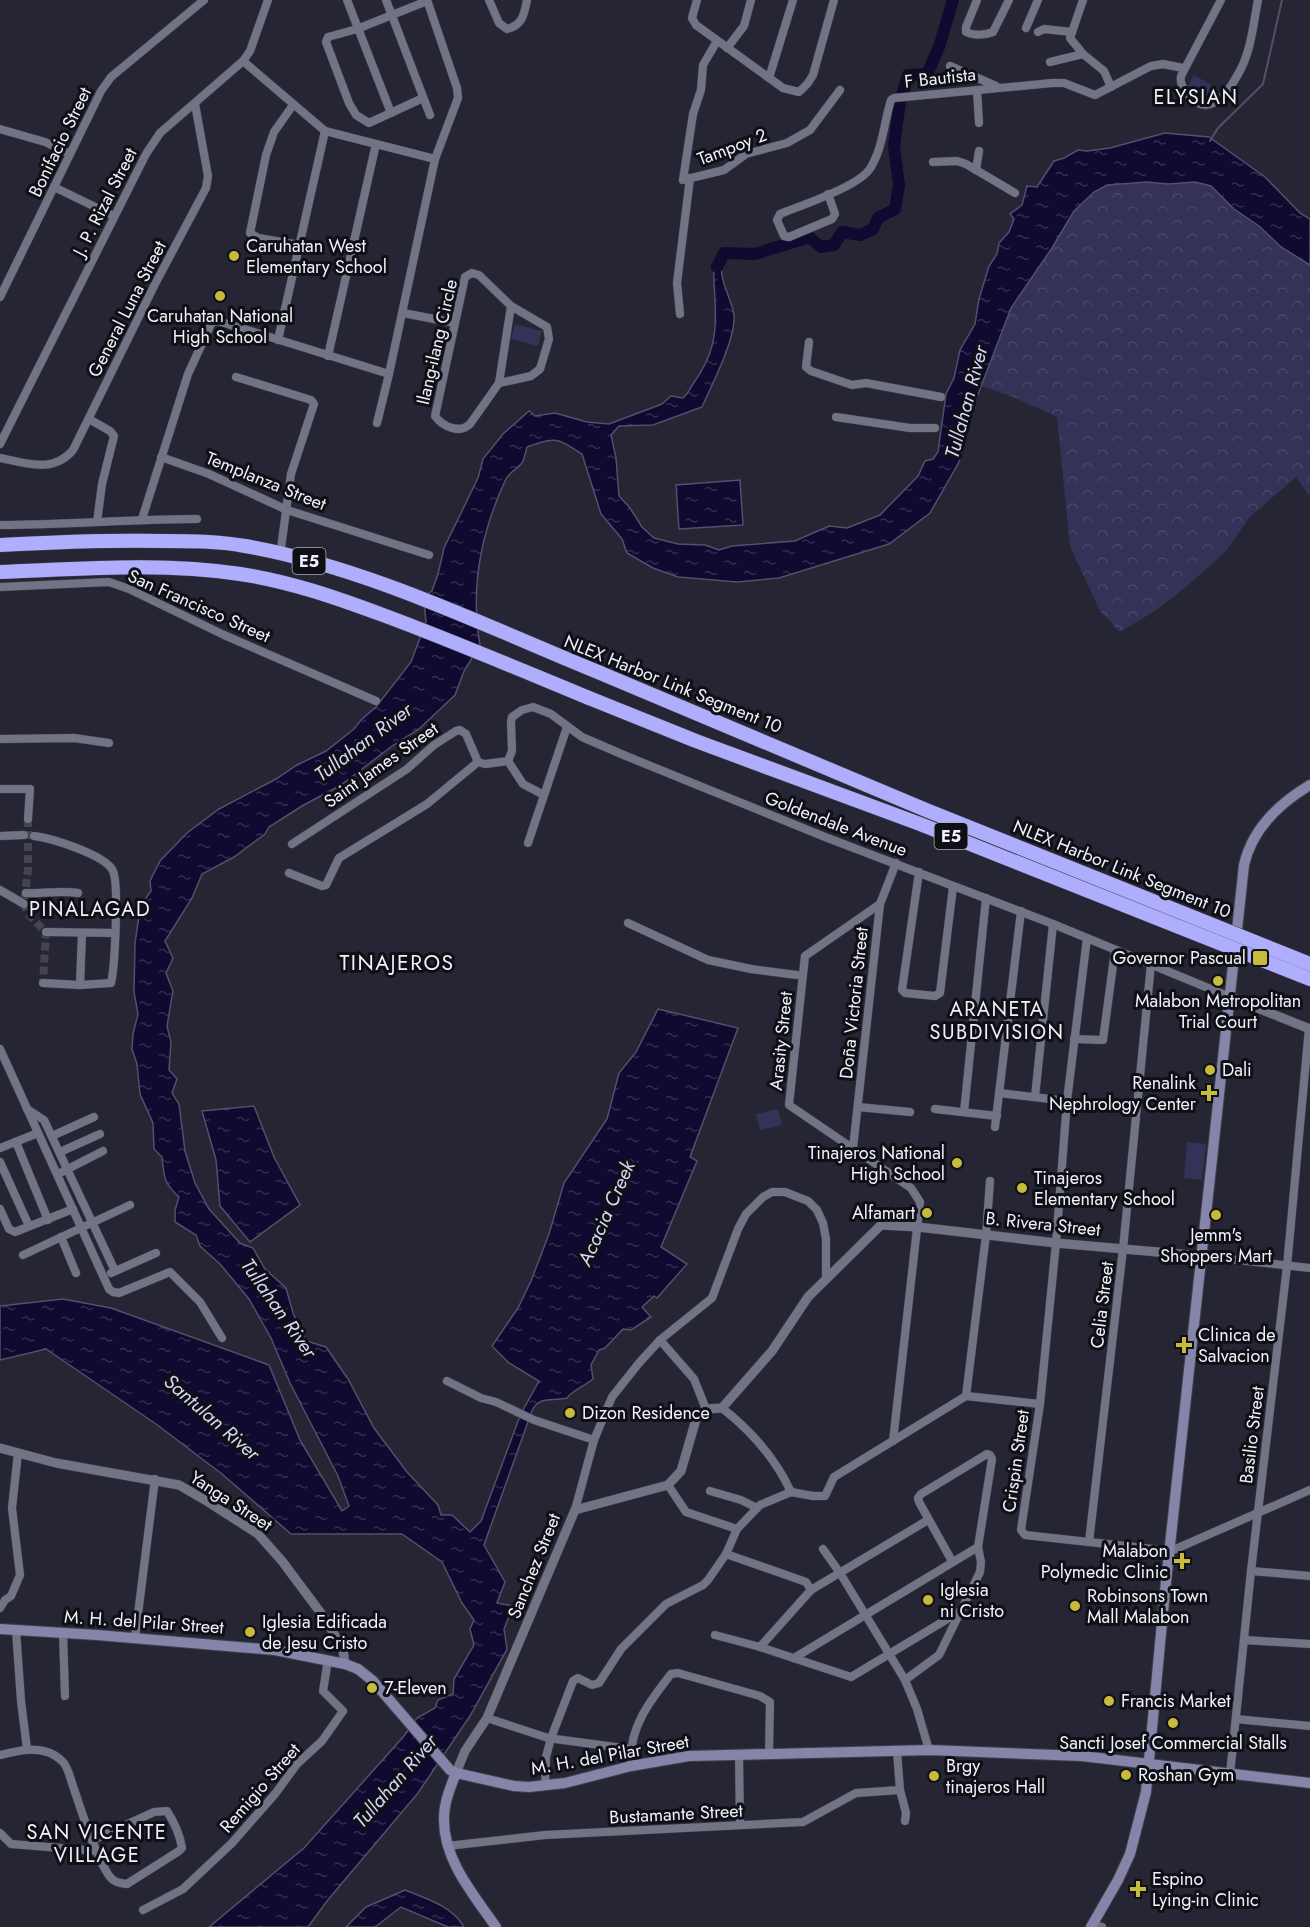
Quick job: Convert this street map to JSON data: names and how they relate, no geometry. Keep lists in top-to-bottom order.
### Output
{
  "streets": {
    "highway": ["E5", "NLEX Harbor Link Segment 10"],
    "main road": ["M. H. del Pilar Street"],
    "street": [
      "F Bautista",
      "Bonifacio Street",
      "Tampoy 2",
      "J. P. Rizal Street",
      "General Luna Street",
      "Ilang-ilang Circle",
      "Templanza Street",
      "San Francisco Street",
      "Saint James Street",
      "Goldendale Avenue",
      "Doña Victoria Street",
      "Arasity Street",
      "B. Rivera Street",
      "Celia Street",
      "Basilio Street",
      "Crispin Street",
      "Yanga Street",
      "Sanchez Street",
      "Remigio Street",
      "Bustamante Street"
    ]
  },
  "crossings": [
    ["J. P. Rizal Street", "General Luna Street"],
    ["Goldendale Avenue", "Doña Victoria Street"],
    ["Goldendale Avenue", "Celia Street"],
    ["Goldendale Avenue", "Crispin Street"],
    ["Doña Victoria Street", "Arasity Street"],
    ["Arasity Street", "B. Rivera Street"],
    ["B. Rivera Street", "Celia Street"],
    ["B. Rivera Street", "Crispin Street"],
    ["Celia Street", "Crispin Street"],
    ["Basilio Street", "M. H. del Pilar Street"],
    ["Yanga Street", "M. H. del Pilar Street"],
    ["Sanchez Street", "M. H. del Pilar Street"],
    ["M. H. del Pilar Street", "Remigio Street"]
  ],
  "districts": [
    "ELYSIAN",
    "PINALAGAD",
    "TINAJEROS",
    "ARANETA SUBDIVISION",
    "SAN VICENTE VILLAGE"
  ],
  "water": ["Tullahan River", "Acacia Creek", "Santulan River"],
  "places": {
    "other": [
      "Caruhatan West Elementary School",
      "Caruhatan National High School",
      "Malabon Metropolitan Trial Court",
      "Dali",
      "Tinajeros National High School",
      "Tinajeros Elementary School",
      "Alfamart",
      "Jemm's Shoppers Mart",
      "Dizon Residence",
      "Iglesia ni Cristo",
      "Robinsons Town Mall Malabon",
      "Iglesia Edificada de Jesu Cristo",
      "7-Eleven",
      "Francis Market",
      "Sancti Josef Commercial Stalls",
      "Roshan Gym",
      "Brgy tinajeros Hall"
    ],
    "transit": ["Governor Pascual"],
    "health": [
      "Renalink Nephrology Center",
      "Clinica de Salvacion",
      "Malabon Polymedic Clinic",
      "Espino Lying-in Clinic"
    ]
  }
}
